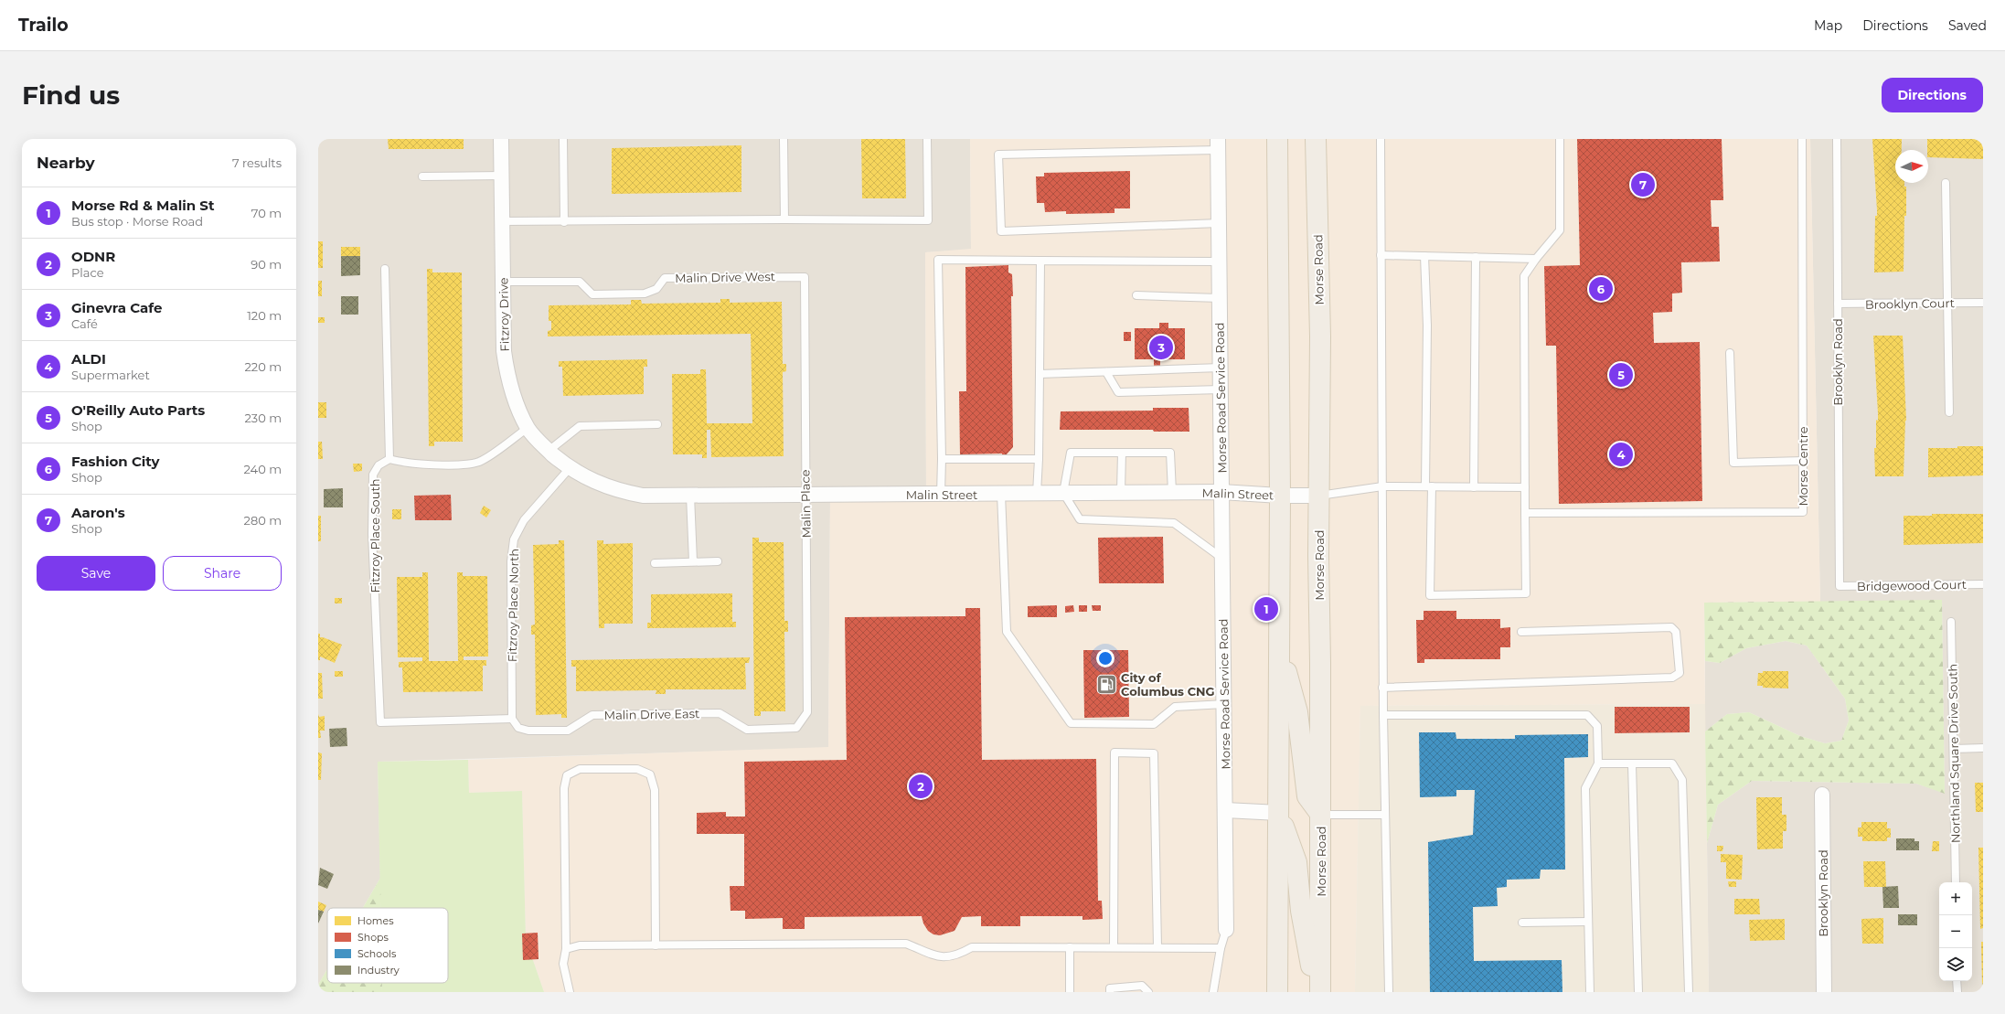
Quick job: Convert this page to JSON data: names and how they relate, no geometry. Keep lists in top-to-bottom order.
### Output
{
  "streets": {
    "main road": ["Morse Road"],
    "street": [
      "Fitzroy Drive",
      "Brooklyn Road",
      "Morse Road Service Road",
      "Malin Street"
    ],
    "lane": [
      "Malin Drive West",
      "Brooklyn Court",
      "Morse Centre",
      "Malin Place",
      "Fitzroy Place South",
      "Bridgewood Court",
      "Fitzroy Place North",
      "Malin Drive East",
      "Northland Square Drive South"
    ]
  },
  "crossings": [
    ["Morse Road", "Malin Street"],
    ["Malin Drive West", "Fitzroy Drive"],
    ["Malin Drive West", "Malin Place"],
    ["Brooklyn Court", "Brooklyn Road"],
    ["Fitzroy Drive", "Malin Street"],
    ["Fitzroy Drive", "Fitzroy Place North"],
    ["Brooklyn Road", "Bridgewood Court"],
    ["Morse Road Service Road", "Malin Street"],
    ["Malin Street", "Malin Place"],
    ["Malin Street", "Fitzroy Place North"],
    ["Malin Place", "Malin Drive East"],
    ["Fitzroy Place South", "Fitzroy Place North"],
    ["Fitzroy Place South", "Malin Drive East"],
    ["Fitzroy Place North", "Malin Drive East"]
  ],
  "places": {
    "fuel station": ["City of Columbus CNG"]
  },
  "legend": [
    "Homes",
    "Shops",
    "Schools",
    "Industry"
  ],
  "north": "right",
  "page": {
    "header": "Trailo",
    "nav": ["Map", "Directions", "Saved"],
    "buttons": [
      "Directions",
      ["Save", "Share"]
    ],
    "title": "Find us",
    "heading": ["Nearby", "7 results"],
    "pins": [
      "7",
      "6",
      "3",
      "5",
      "4",
      "1",
      "2"
    ],
    "list": [
      {
        "mark": "1",
        "name": "Morse Rd & Malin St",
        "note": "Bus stop · Morse Road",
        "value": "70 m"
      },
      {
        "mark": "2",
        "name": "ODNR",
        "note": "Place",
        "value": "90 m"
      },
      {
        "mark": "3",
        "name": "Ginevra Cafe",
        "note": "Café",
        "value": "120 m"
      },
      {
        "mark": "4",
        "name": "ALDI",
        "note": "Supermarket",
        "value": "220 m"
      },
      {
        "mark": "5",
        "name": "O'Reilly Auto Parts",
        "note": "Shop",
        "value": "230 m"
      },
      {
        "mark": "6",
        "name": "Fashion City",
        "note": "Shop",
        "value": "240 m"
      },
      {
        "mark": "7",
        "name": "Aaron's",
        "note": "Shop",
        "value": "280 m"
      }
    ],
    "map_buttons": ["+", "−"]
  }
}
